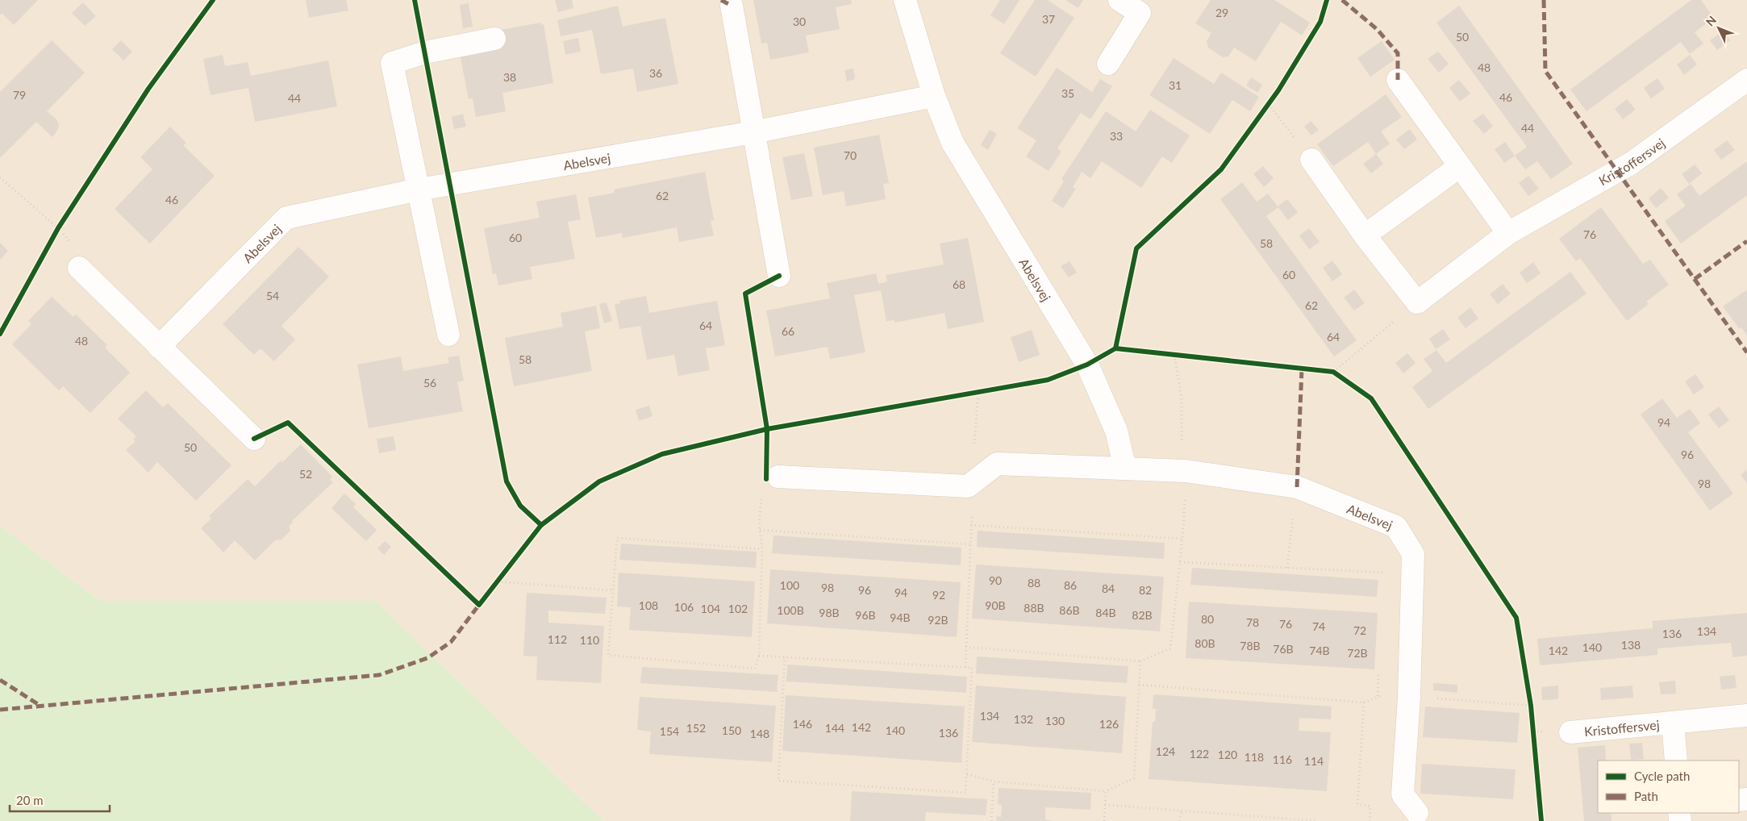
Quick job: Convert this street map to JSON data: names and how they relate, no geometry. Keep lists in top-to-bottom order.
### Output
{
  "streets": {
    "street": ["Kristoffersvej", "Abelsvej"]
  },
  "house_numbers": [
    "29",
    "37",
    "30",
    "50",
    "48",
    "36",
    "38",
    "31",
    "35",
    "79",
    "46",
    "44",
    "44",
    "33",
    "70",
    "62",
    "46",
    "76",
    "60",
    "58",
    "60",
    "68",
    "54",
    "62",
    "64",
    "66",
    "64",
    "48",
    "58",
    "56",
    "94",
    "50",
    "96",
    "52",
    "98",
    "90",
    "88",
    "100",
    "86",
    "98",
    "84",
    "96",
    "82",
    "94",
    "92",
    "108",
    "90B",
    "106",
    "88B",
    "104",
    "102",
    "100B",
    "86B",
    "98B",
    "84B",
    "96B",
    "82B",
    "94B",
    "80",
    "92B",
    "78",
    "76",
    "74",
    "72",
    "134",
    "136",
    "112",
    "110",
    "80B",
    "138",
    "78B",
    "140",
    "76B",
    "74B",
    "142",
    "72B",
    "134",
    "132",
    "130",
    "146",
    "126",
    "142",
    "152",
    "144",
    "150",
    "140",
    "154",
    "136",
    "148",
    "124",
    "122",
    "120",
    "118",
    "116",
    "114"
  ],
  "legend": ["Cycle path", "Path"],
  "scale_bar": "20 m",
  "north": "top left"
}
